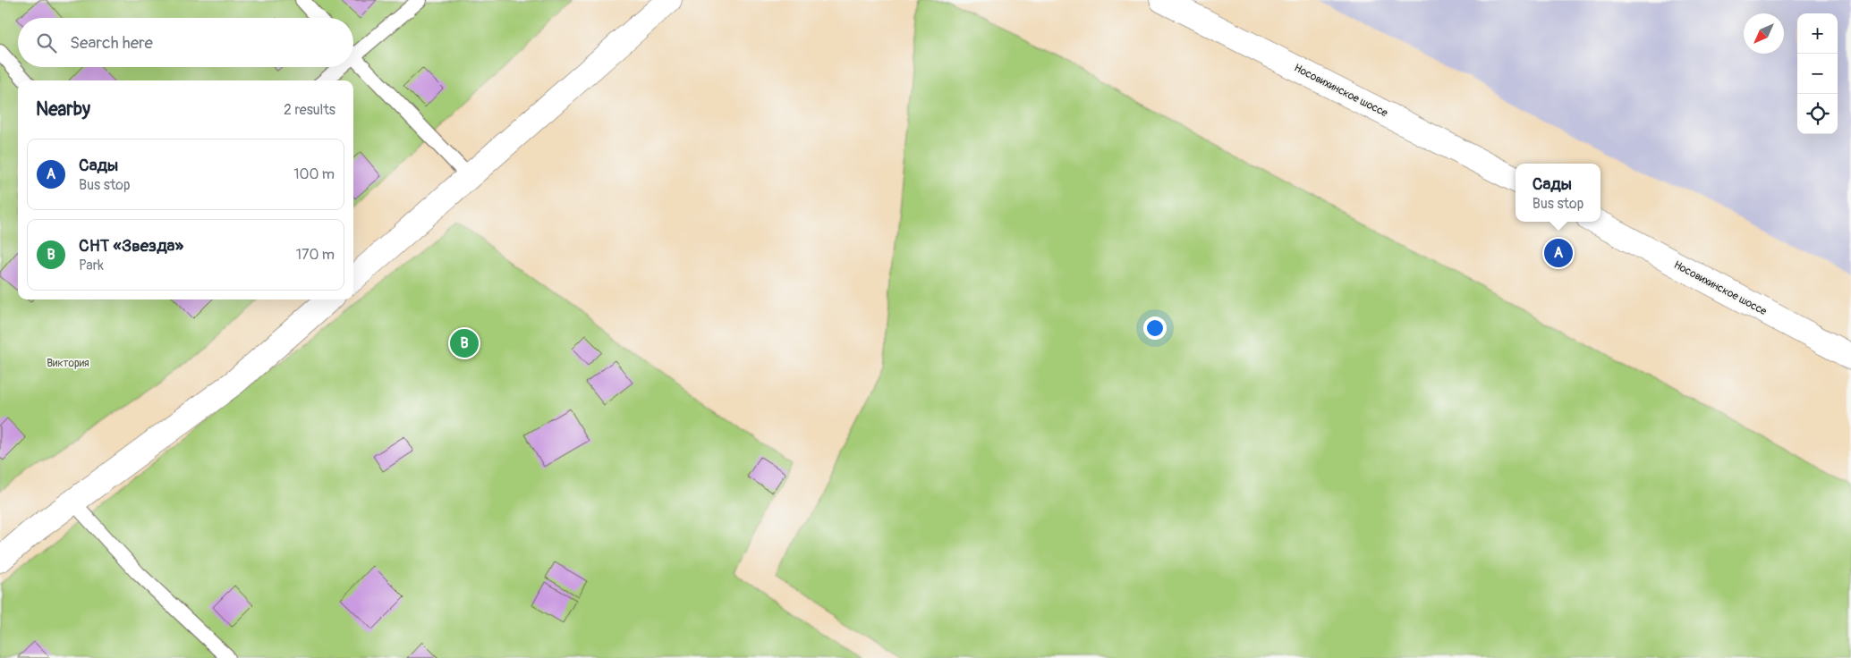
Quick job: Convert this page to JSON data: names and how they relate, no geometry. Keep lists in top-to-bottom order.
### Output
{
  "streets": {
    "street": ["Носовихинское шоссе"]
  },
  "parks": ["Виктория"],
  "north": "bottom left",
  "page": {
    "map_buttons": ["+", "−"],
    "search": "Search here",
    "heading": ["Nearby", "2 results"],
    "list": [
      {
        "mark": "A",
        "name": "Сады",
        "note": "Bus stop",
        "value": "100 m"
      },
      {
        "mark": "B",
        "name": "СНТ «Звезда»",
        "note": "Park",
        "value": "170 m"
      }
    ],
    "popup": ["Сады", "Bus stop"],
    "pins": ["A", "B"]
  }
}
